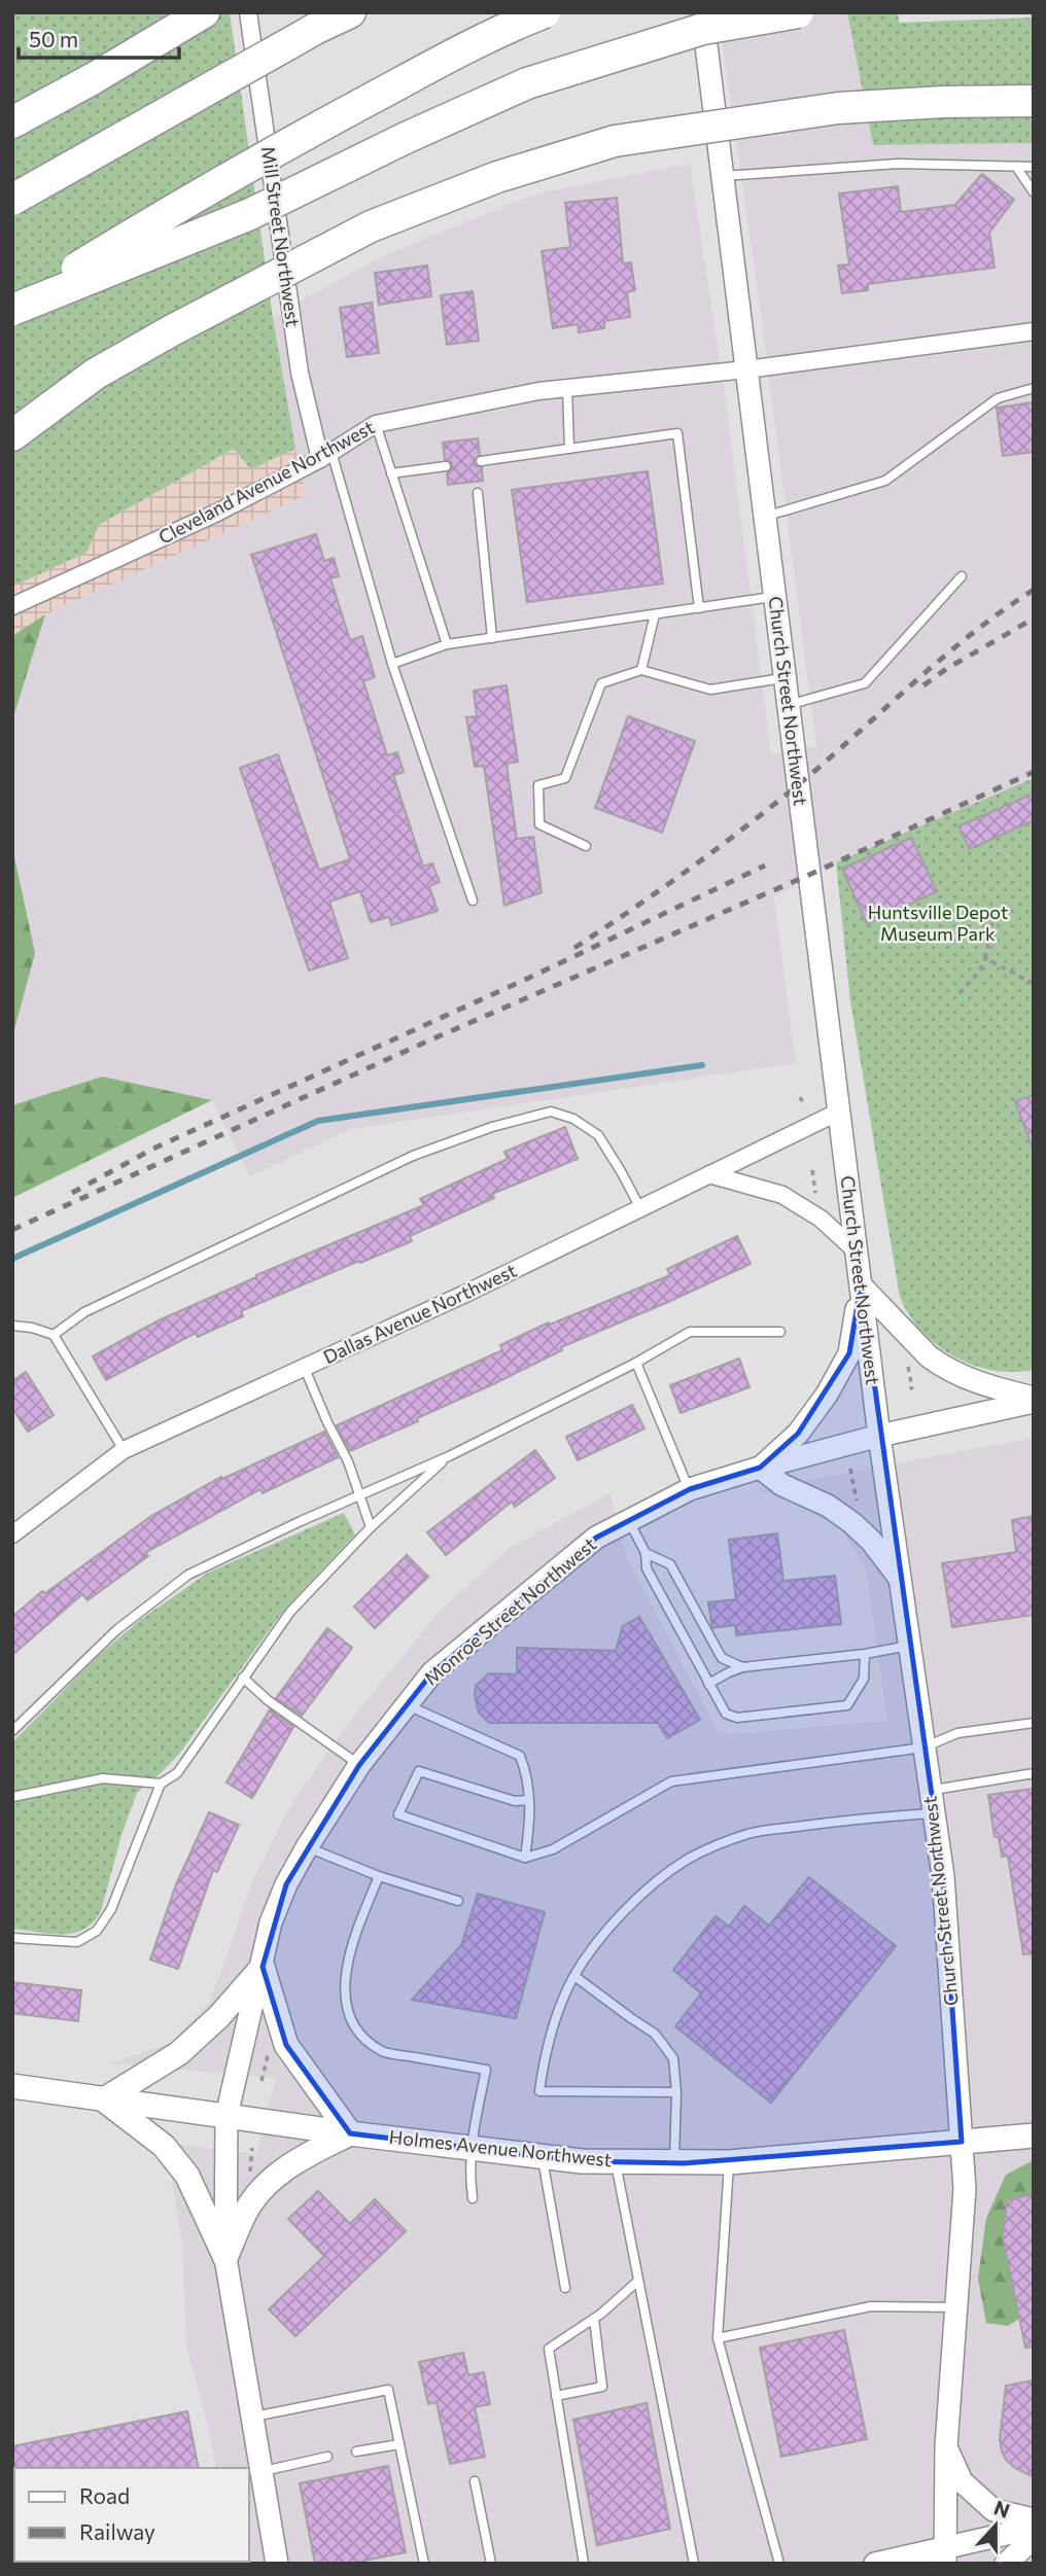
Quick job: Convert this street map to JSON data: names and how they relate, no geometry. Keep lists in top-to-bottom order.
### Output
{
  "streets": {
    "main road": ["Holmes Avenue Northwest"],
    "street": [
      "Mill Street Northwest",
      "Cleveland Avenue Northwest",
      "Church Street Northwest",
      "Dallas Avenue Northwest",
      "Monroe Street Northwest"
    ]
  },
  "crossings": [
    ["Mill Street Northwest", "Cleveland Avenue Northwest"],
    ["Cleveland Avenue Northwest", "Church Street Northwest"],
    ["Church Street Northwest", "Dallas Avenue Northwest"],
    ["Church Street Northwest", "Monroe Street Northwest"],
    ["Church Street Northwest", "Holmes Avenue Northwest"],
    ["Monroe Street Northwest", "Holmes Avenue Northwest"]
  ],
  "parks": ["Huntsville Depot Museum Park"],
  "legend": ["Road", "Railway"],
  "scale_bar": "50 m",
  "north": "top"
}
